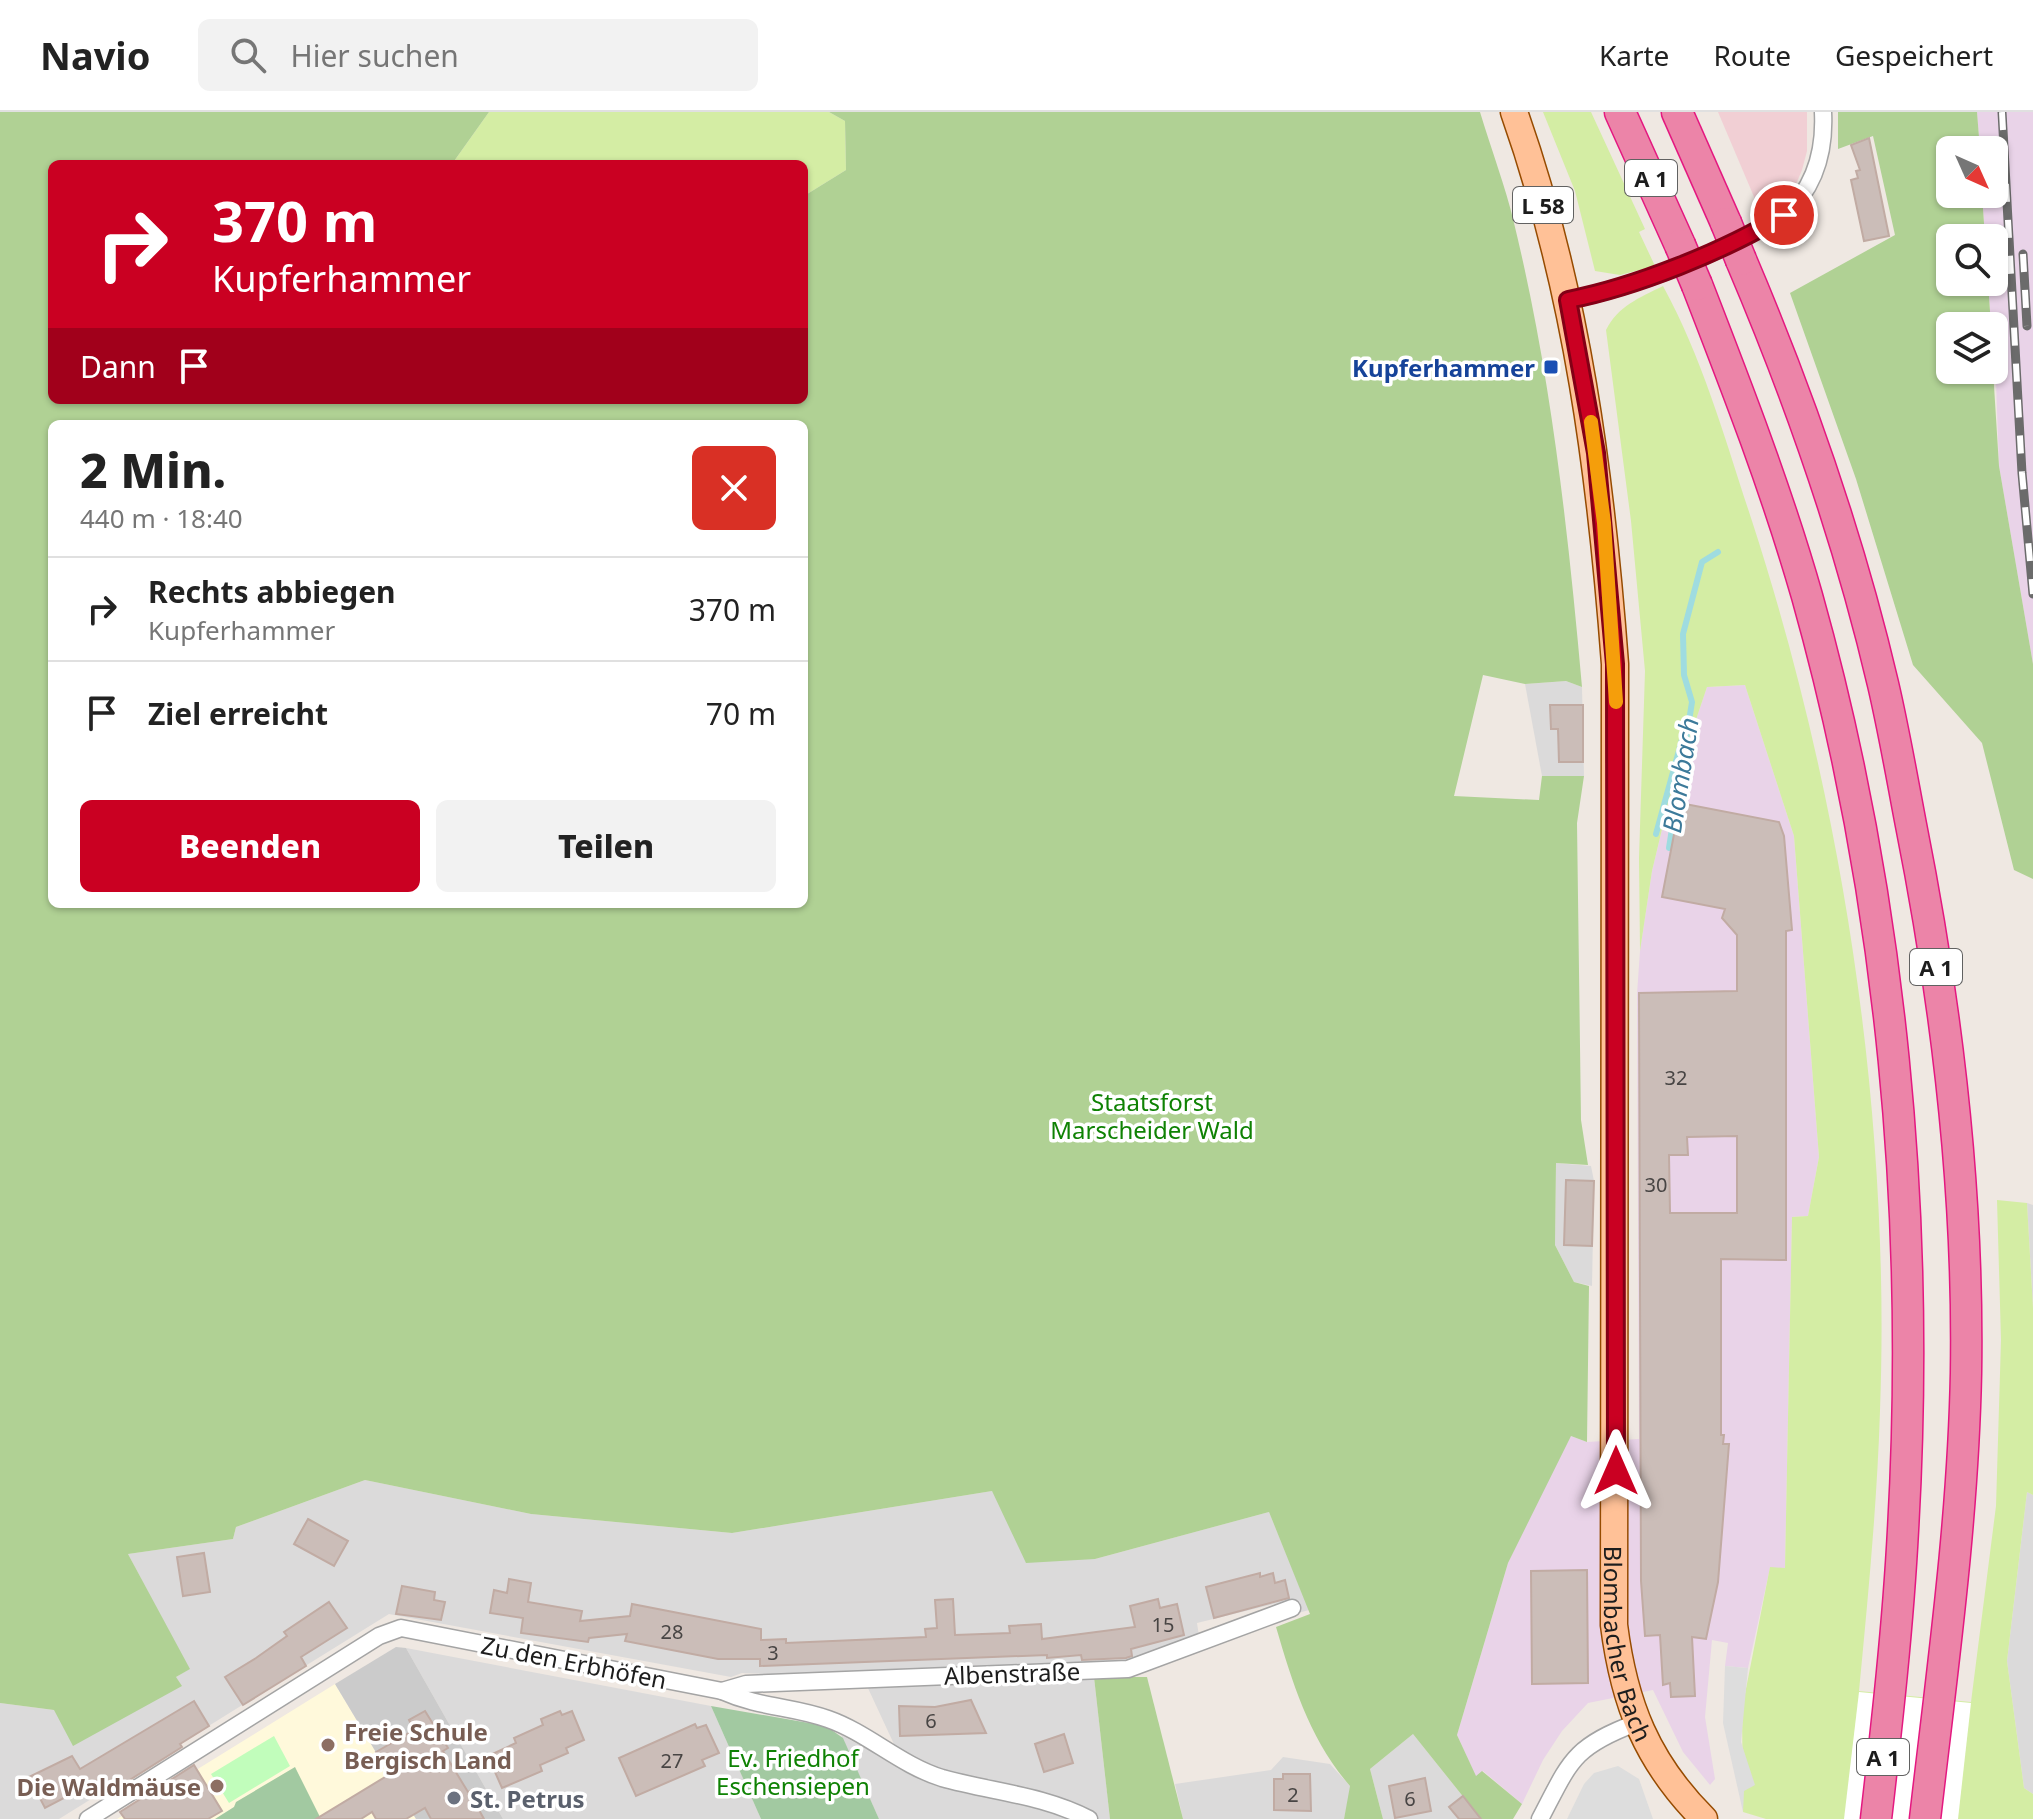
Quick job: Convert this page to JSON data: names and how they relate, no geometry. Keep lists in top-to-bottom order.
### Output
{
  "streets": {
    "highway": ["A 1"],
    "main road": ["L 58", "Blombacher Bach"],
    "street": ["Zu den Erbhöfen", "Albenstraße"]
  },
  "crossings": [
    ["Zu den Erbhöfen", "Albenstraße"]
  ],
  "water": ["Blombach"],
  "parks": ["Staatsforst Marscheider Wald", "Ev. Friedhof Eschensiepen"],
  "places": {
    "transit": ["Kupferhammer"],
    "other": ["Freie Schule Bergisch Land", "Die Waldmäuse", "St. Petrus"]
  },
  "house_numbers": [
    "32",
    "30",
    "15",
    "28",
    "3",
    "6",
    "27",
    "2",
    "6"
  ],
  "north": "bottom right",
  "page": {
    "header": "Navio",
    "search": "Hier suchen",
    "nav": ["Karte", "Route", "Gespeichert"],
    "turn": ["370 m", "Kupferhammer"],
    "then": "Dann",
    "heading": ["2 Min.", "440 m · 18:40"],
    "list": [
      {
        "name": "Rechts abbiegen",
        "note": "Kupferhammer",
        "value": "370 m"
      },
      {
        "name": "Ziel erreicht",
        "value": "70 m"
      }
    ],
    "buttons": ["Beenden", "Teilen"]
  }
}
